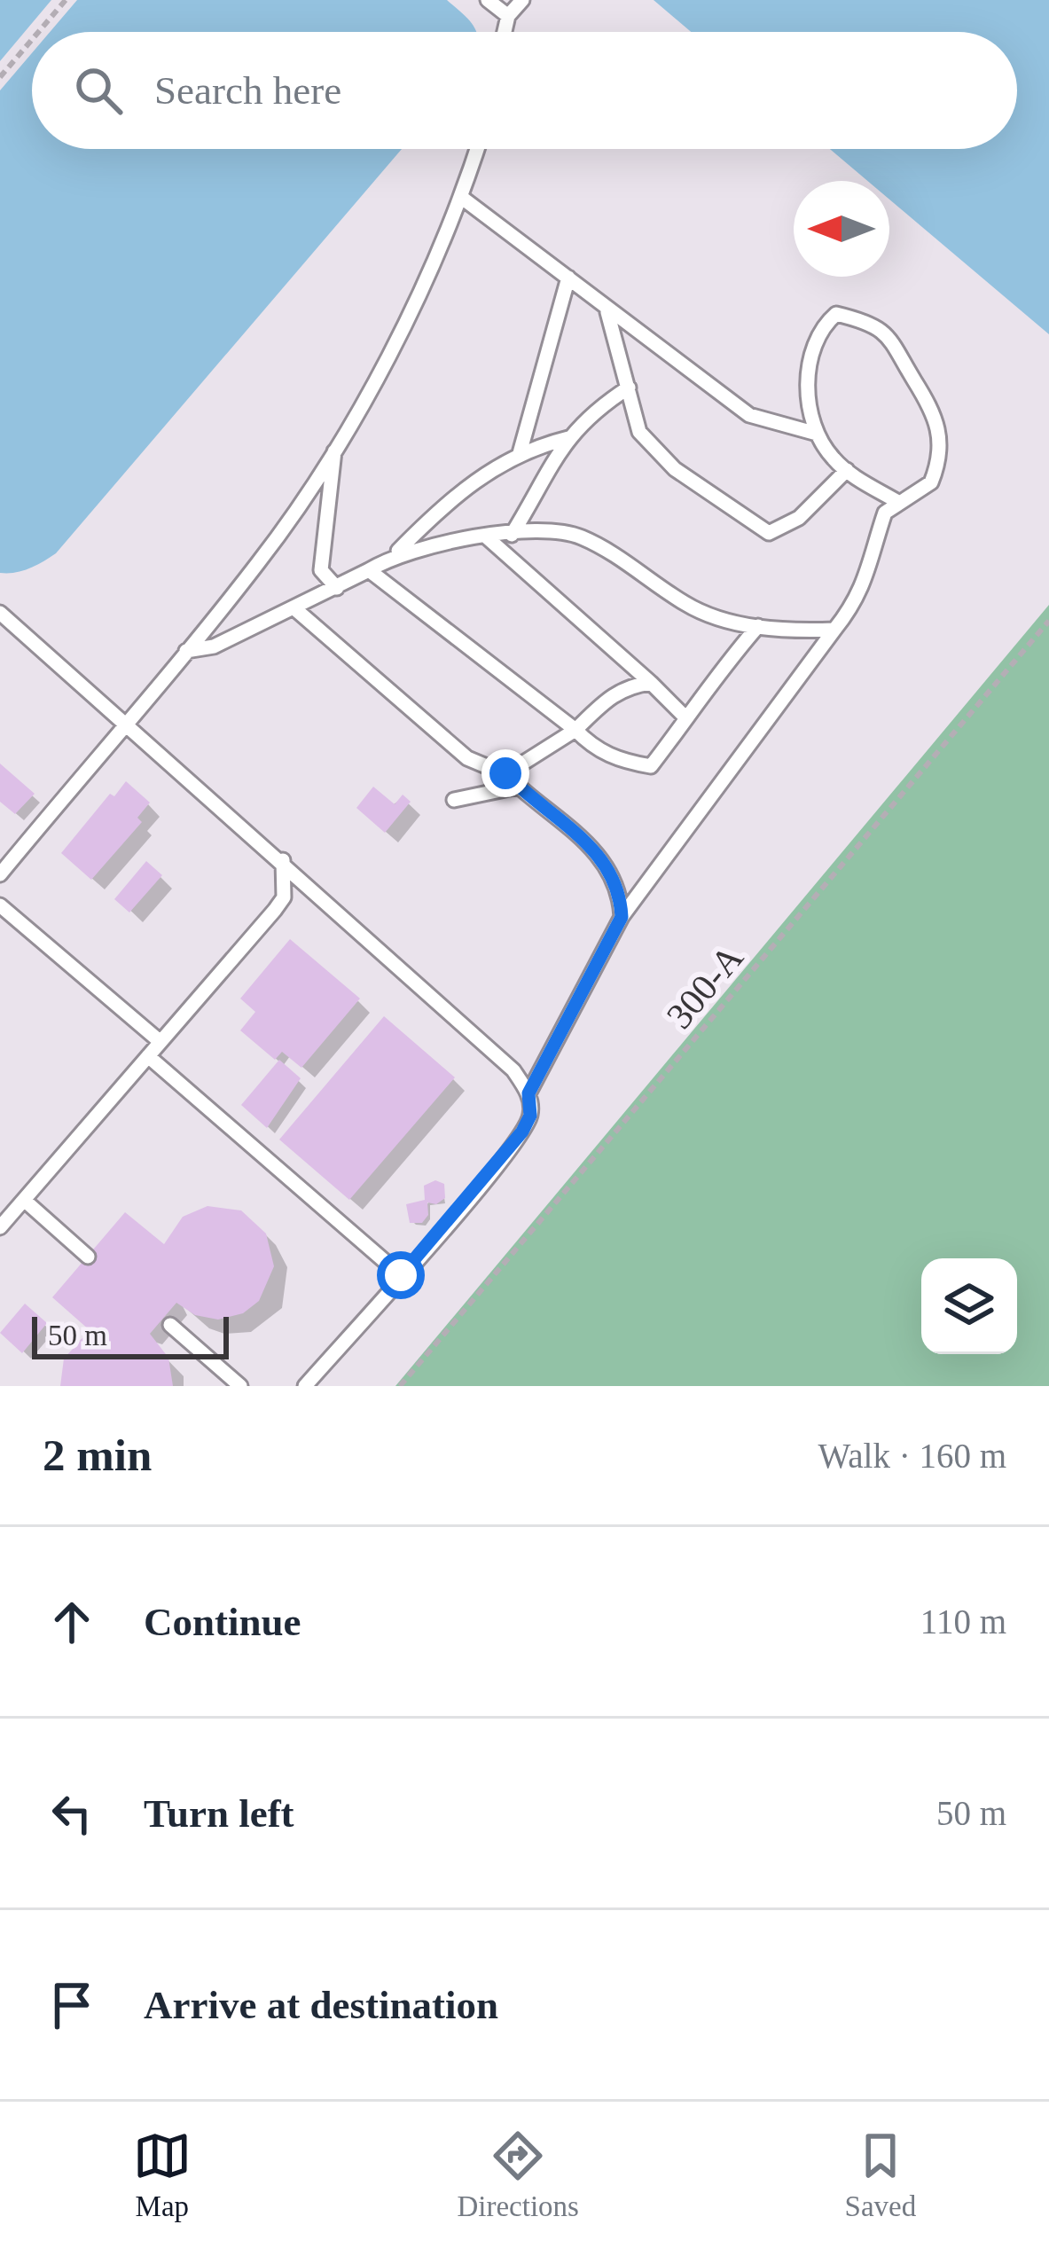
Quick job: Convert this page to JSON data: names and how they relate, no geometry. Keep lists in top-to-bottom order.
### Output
{
  "streets": {
    "path": ["300-A"]
  },
  "scale_bar": "50 m",
  "north": "left",
  "page": {
    "search": "Search here",
    "scale": "50 m",
    "heading": ["2 min", "Walk · 160 m"],
    "list": [
      ["Continue", "110 m"],
      ["Turn left", "50 m"],
      "Arrive at destination"
    ],
    "nav": ["Map", "Directions", "Saved"]
  }
}
